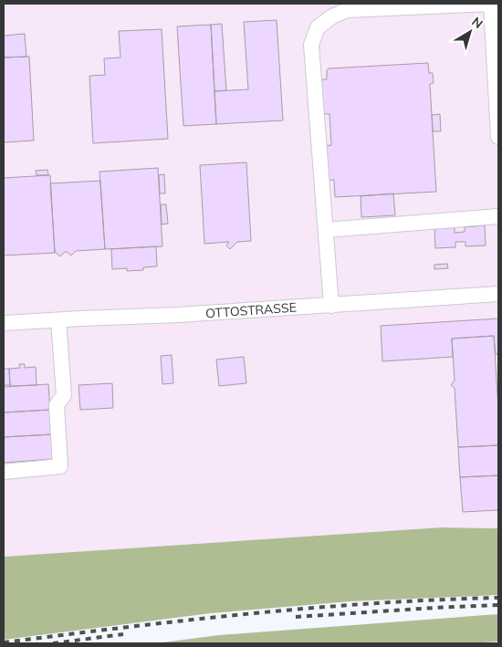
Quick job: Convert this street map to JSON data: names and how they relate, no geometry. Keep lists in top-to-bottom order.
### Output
{
  "streets": {
    "street": ["OTTOSTRASSE"]
  },
  "north": "top right"
}
